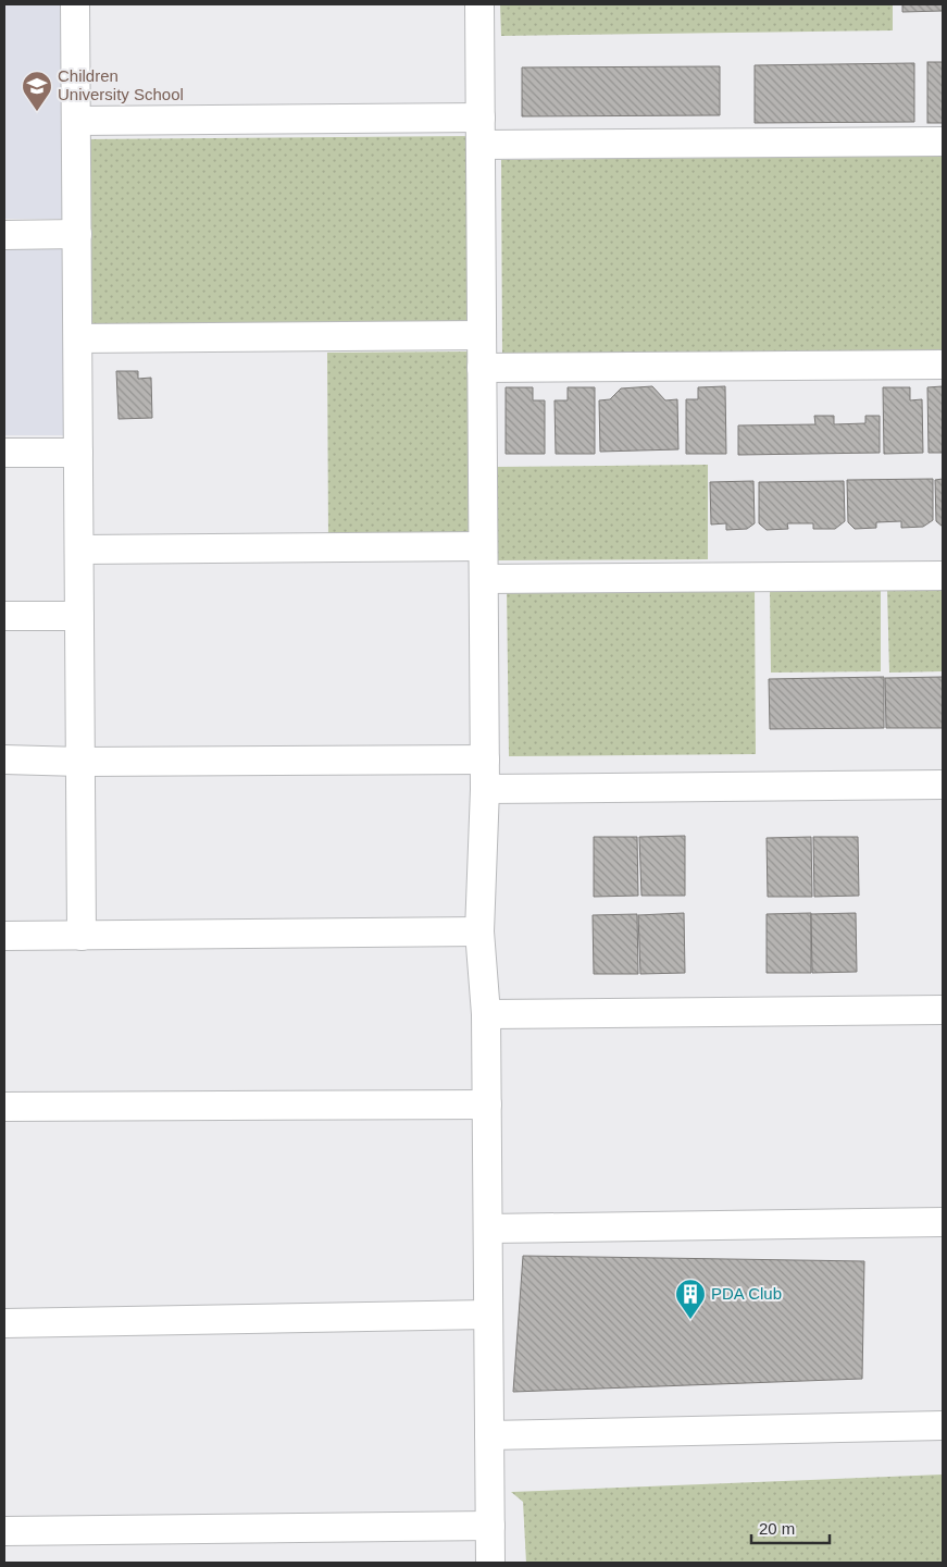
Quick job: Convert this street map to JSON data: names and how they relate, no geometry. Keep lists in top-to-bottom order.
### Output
{
  "places": {
    "school or university": ["Children University School"],
    "building": ["PDA Club"]
  },
  "scale_bar": "20 m"
}
